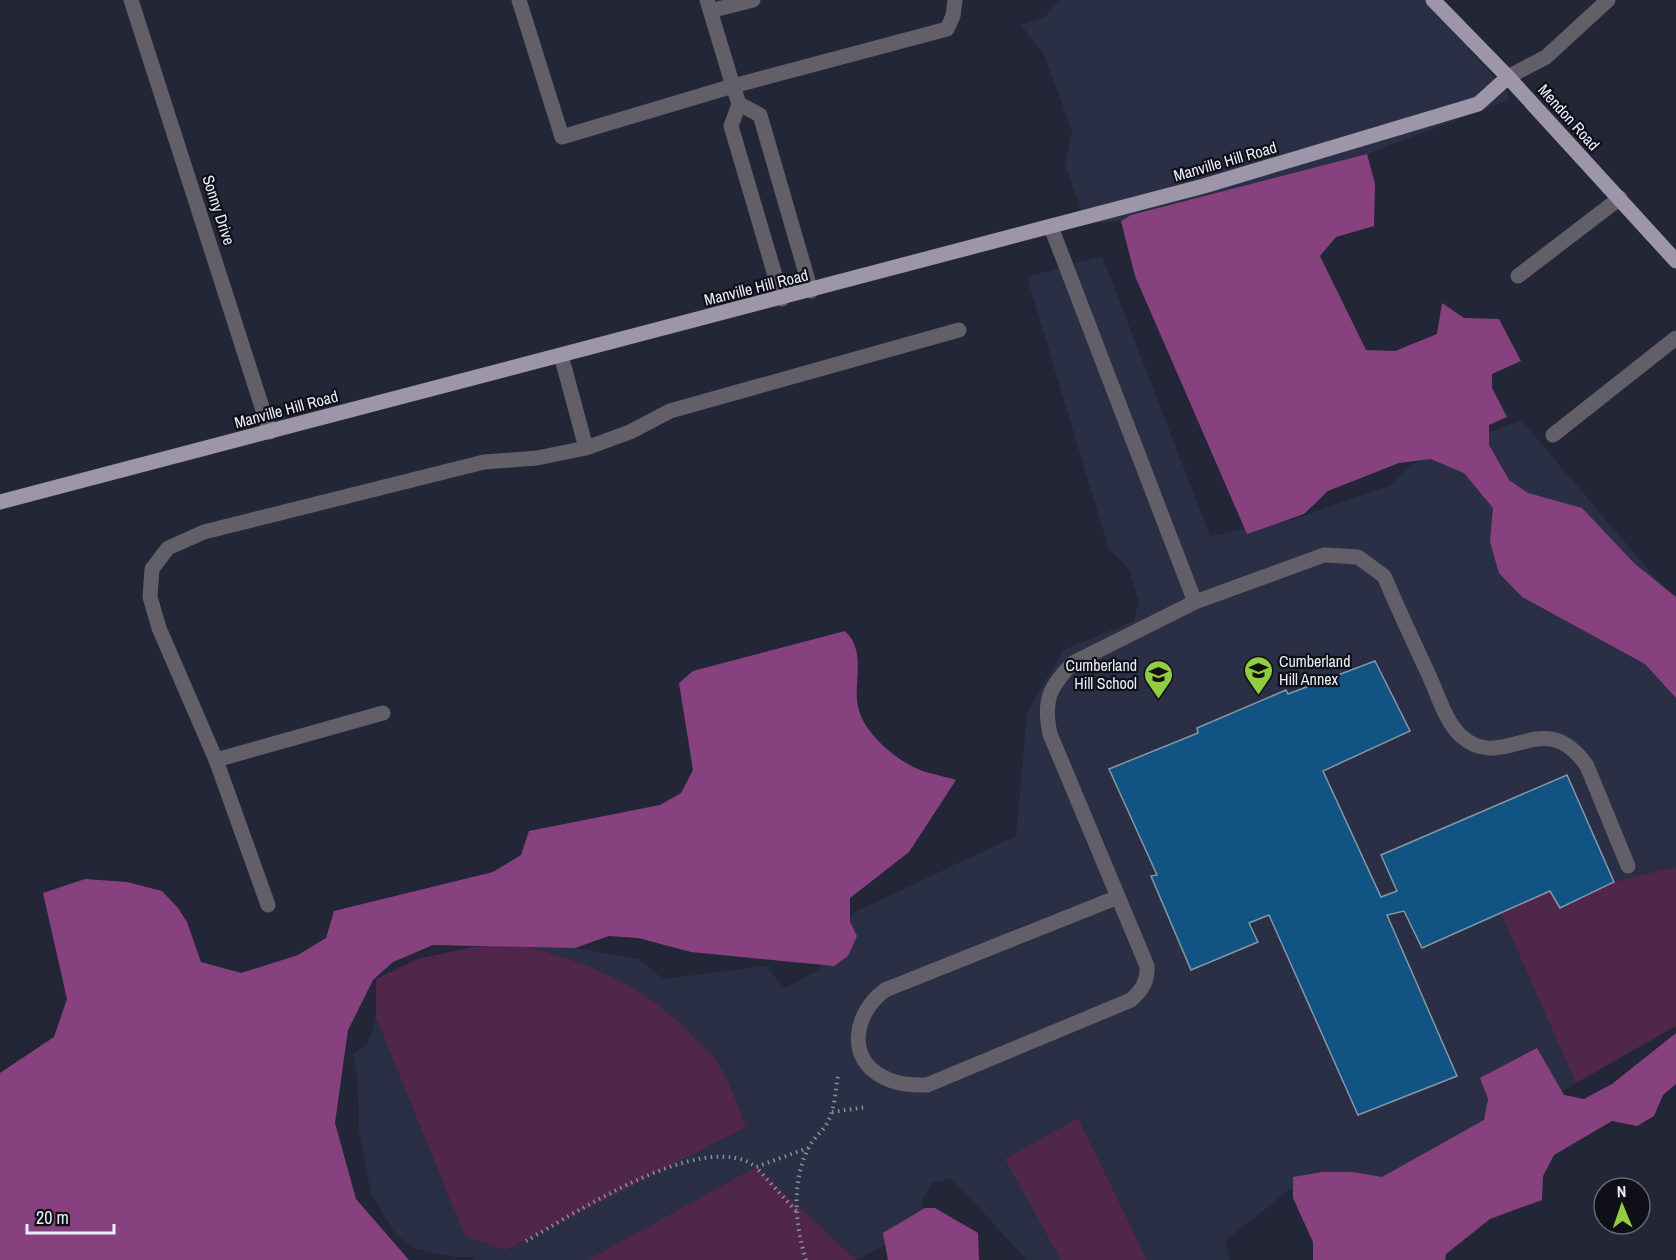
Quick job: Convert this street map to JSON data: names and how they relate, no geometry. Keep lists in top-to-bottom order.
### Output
{
  "streets": {
    "main road": ["Mendon Road", "Manville Hill Road"],
    "street": ["Sonny Drive"]
  },
  "crossings": [
    ["Mendon Road", "Manville Hill Road"],
    ["Manville Hill Road", "Sonny Drive"]
  ],
  "places": {
    "school or university": ["Cumberland Hill Annex", "Cumberland Hill School"]
  },
  "scale_bar": "20 m",
  "north": "top"
}
